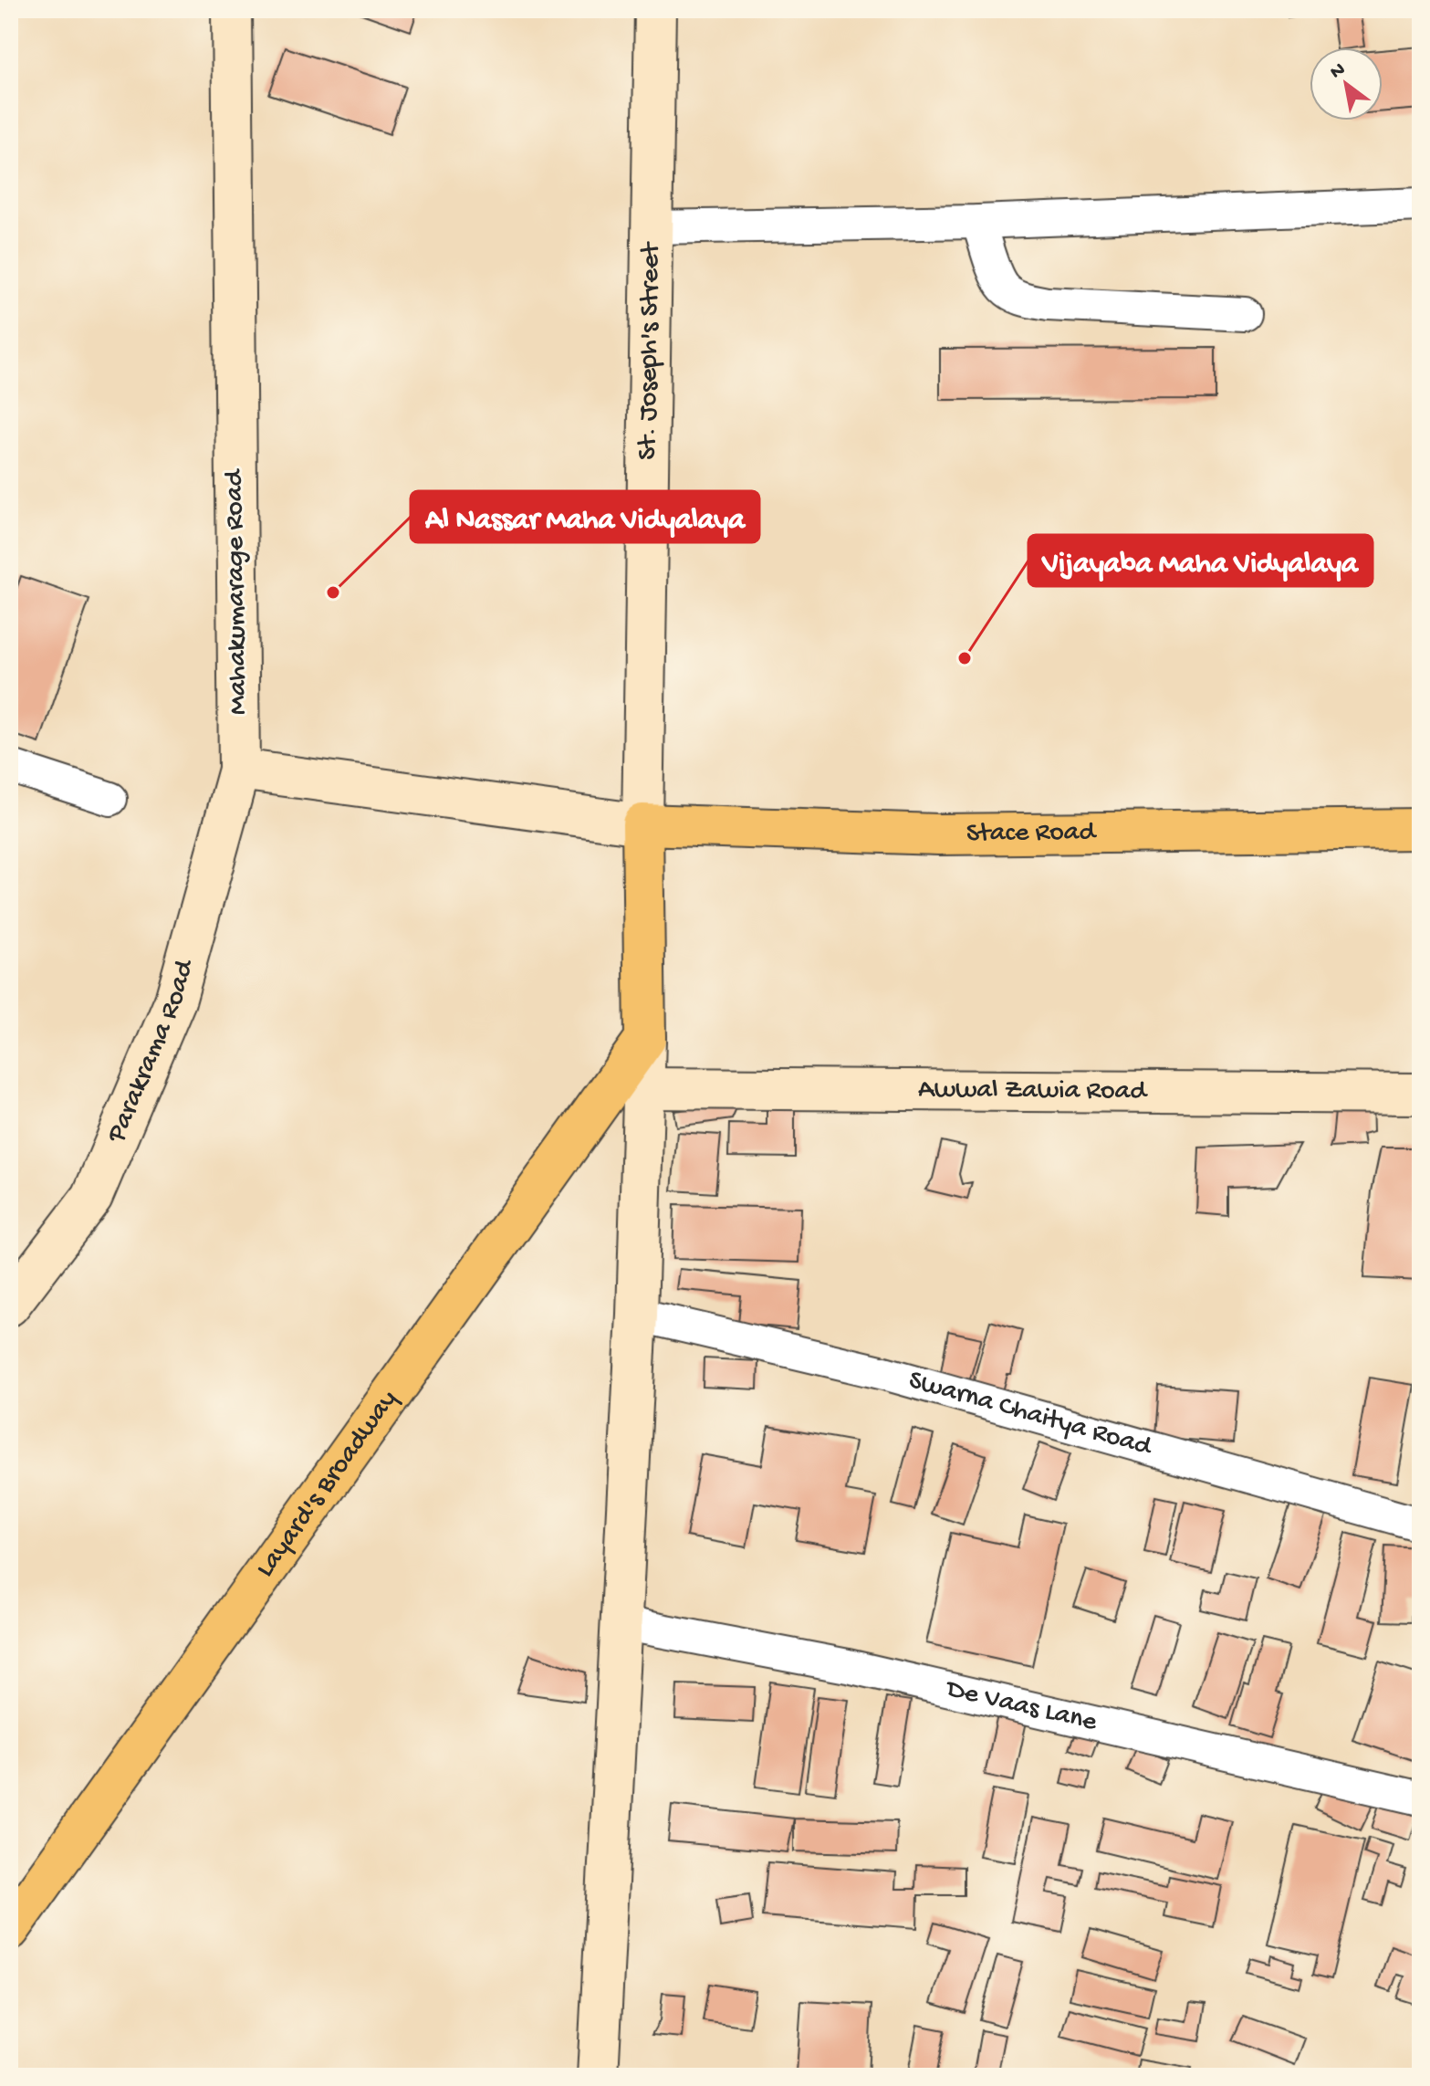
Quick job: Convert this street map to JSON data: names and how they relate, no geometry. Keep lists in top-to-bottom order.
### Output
{
  "streets": {
    "main road": ["Stace Road", "Layard's Broadway"],
    "street": [
      "St. Joseph's Street",
      "Mahakumarage Road",
      "Parakrama Road",
      "Awwal Zawia Road",
      "Swarna Chaitya Road",
      "De Vaas Lane"
    ]
  },
  "crossings": [
    ["St. Joseph's Street", "Stace Road"],
    ["Mahakumarage Road", "Parakrama Road"]
  ],
  "places": ["Al Nassar Maha Vidyalaya", "Vijayaba Maha Vidyalaya"],
  "north": "top left"
}
